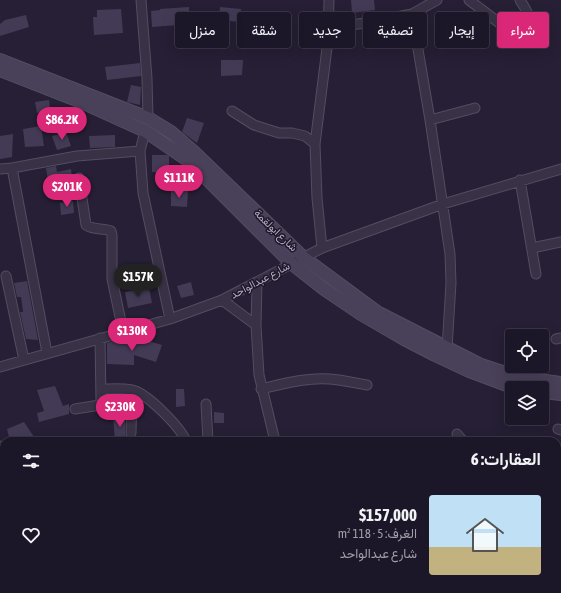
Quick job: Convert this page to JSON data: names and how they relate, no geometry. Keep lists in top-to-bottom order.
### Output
{
  "streets": {
    "street": ["شارع ابولقمة", "شارع عبدالواحد"]
  },
  "crossings": [
    ["شارع ابولقمة", "شارع عبدالواحد"]
  ],
  "page": {
    "chip": [
      "شراء",
      "إيجار",
      "تصفية",
      "جديد",
      "شقة",
      "منزل"
    ],
    "price": [
      "$86.2K",
      "$111K",
      "$201K",
      "$157K",
      "$130K",
      "$230K"
    ],
    "heading": "العقارات: 6",
    "list": [
      {
        "name": "$157,000",
        "note": "الغرف: 5 · 118 m² · شارع عبدالواحد"
      }
    ]
  }
}
